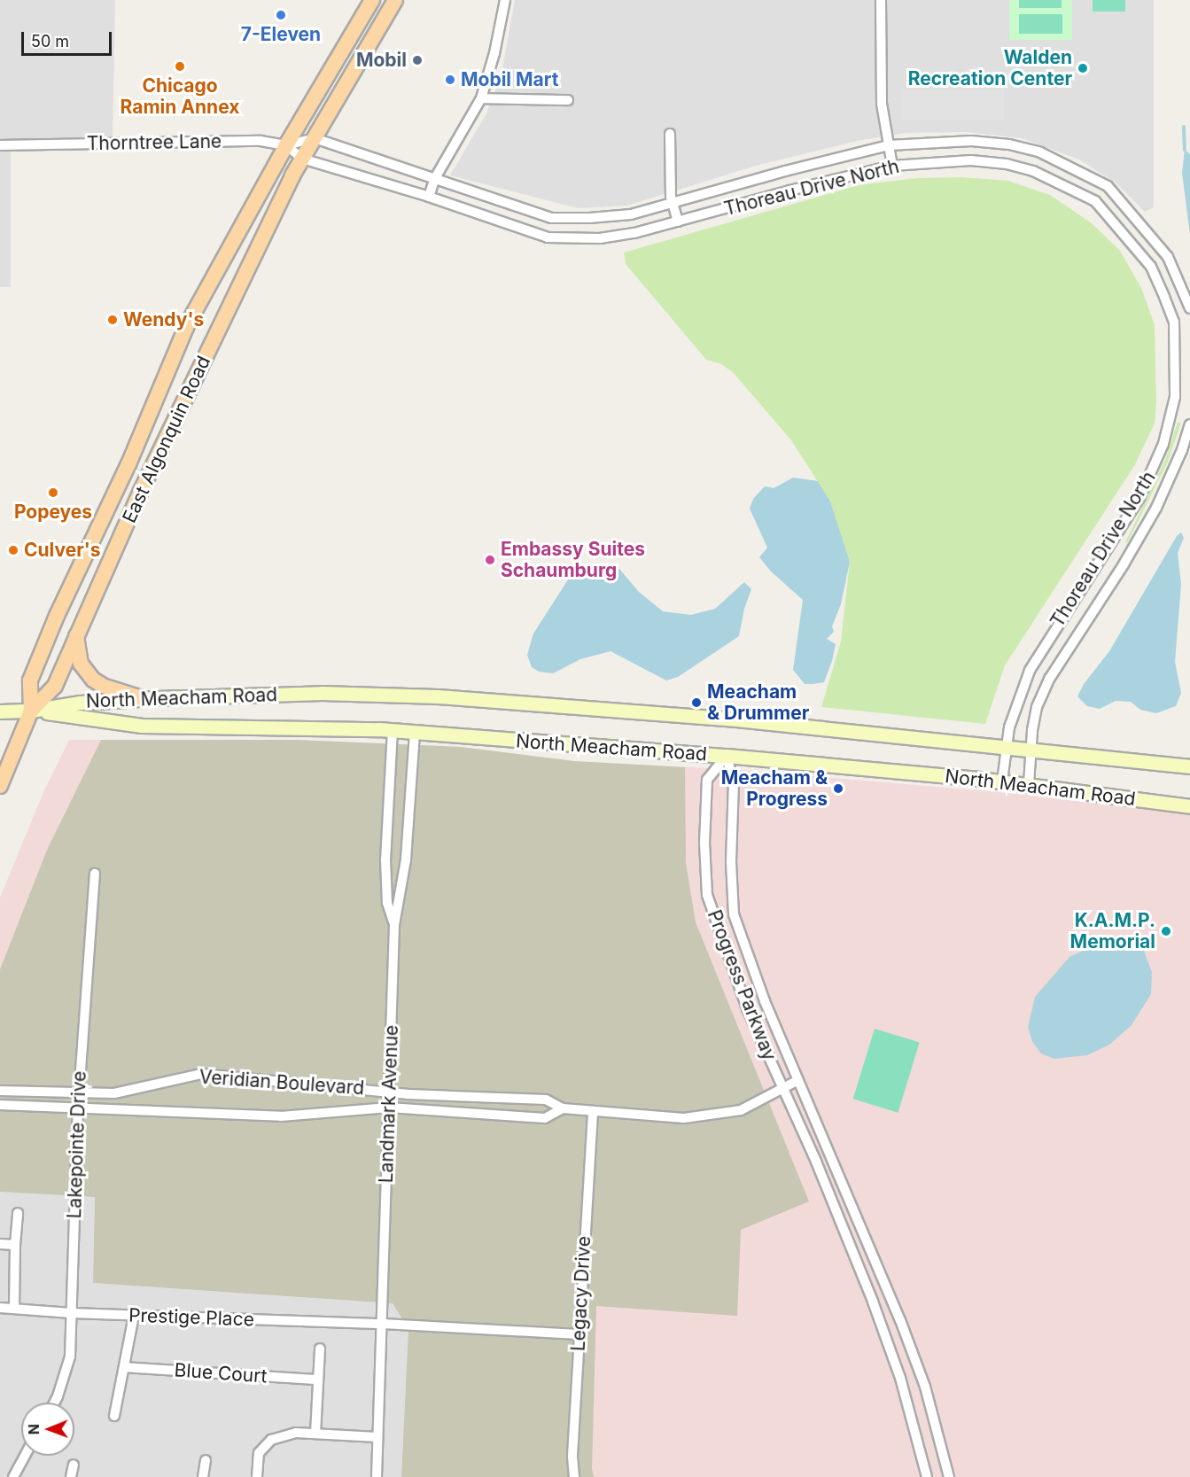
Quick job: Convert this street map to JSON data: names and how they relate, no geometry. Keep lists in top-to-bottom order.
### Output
{
  "streets": {
    "main road": ["East Algonquin Road", "North Meacham Road"],
    "street": [
      "Thorntree Lane",
      "Thoreau Drive North",
      "Progress Parkway",
      "Veridian Boulevard",
      "Landmark Avenue",
      "Lakepointe Drive",
      "Legacy Drive",
      "Prestige Place",
      "Blue Court"
    ]
  },
  "crossings": [
    ["Thorntree Lane", "East Algonquin Road"],
    ["Thoreau Drive North", "East Algonquin Road"],
    ["Thoreau Drive North", "North Meacham Road"],
    ["East Algonquin Road", "North Meacham Road"],
    ["North Meacham Road", "Progress Parkway"],
    ["North Meacham Road", "Landmark Avenue"],
    ["Progress Parkway", "Veridian Boulevard"],
    ["Veridian Boulevard", "Landmark Avenue"],
    ["Veridian Boulevard", "Lakepointe Drive"],
    ["Veridian Boulevard", "Legacy Drive"],
    ["Landmark Avenue", "Prestige Place"],
    ["Lakepointe Drive", "Prestige Place"],
    ["Legacy Drive", "Prestige Place"]
  ],
  "places": [
    "7-Eleven",
    "Mobil",
    "Chicago Ramin Annex",
    "Walden Recreation Center",
    "Mobil Mart",
    "Wendy's",
    "Popeyes",
    "Culver's",
    "Embassy Suites Schaumburg",
    "Meacham & Drummer",
    "Meacham & Progress",
    "K.A.M.P. Memorial"
  ],
  "scale_bar": "50 m",
  "north": "left"
}
